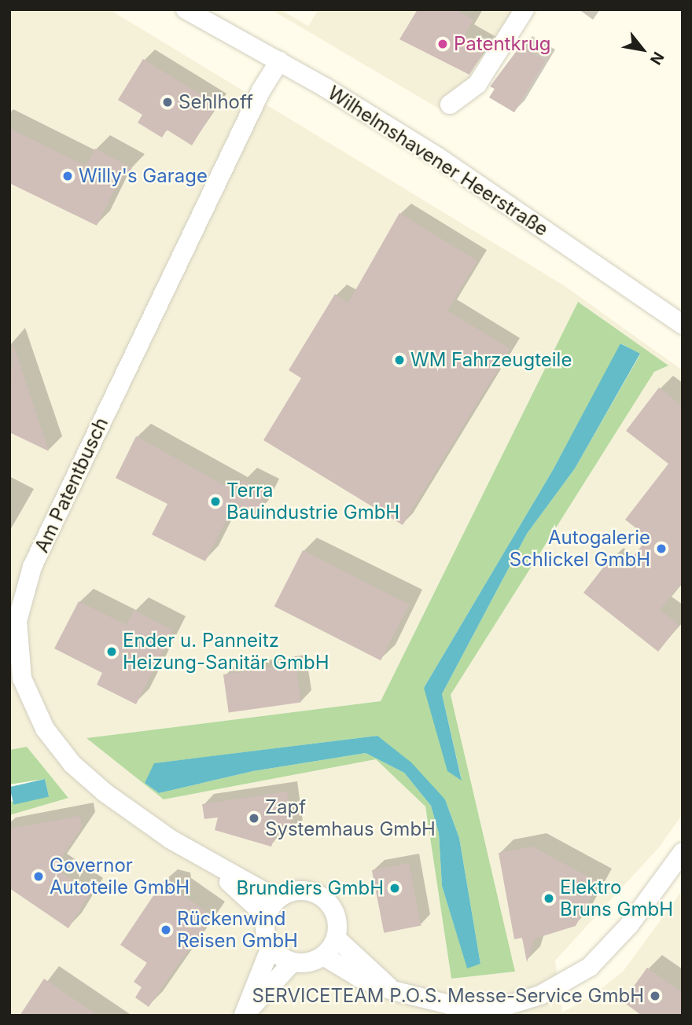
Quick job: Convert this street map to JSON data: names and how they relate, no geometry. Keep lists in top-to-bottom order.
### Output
{
  "streets": {
    "street": ["Wilhelmshavener Heerstraße", "Am Patentbusch"]
  },
  "crossings": [
    ["Wilhelmshavener Heerstraße", "Am Patentbusch"]
  ],
  "places": [
    "Patentkrug",
    "Sehlhoff",
    "Willy's Garage",
    "WM Fahrzeugteile",
    "Terra Bauindustrie GmbH",
    "Autogalerie Schlickel GmbH",
    "Ender u. Panneitz Heizung-Sanitär GmbH",
    "Zapf Systemhaus GmbH",
    "Governor Autoteile GmbH",
    "Brundiers GmbH",
    "Elektro Bruns GmbH",
    "Rückenwind Reisen GmbH",
    "SERVICETEAM P.O.S. Messe-Service GmbH"
  ],
  "north": "bottom right"
}
